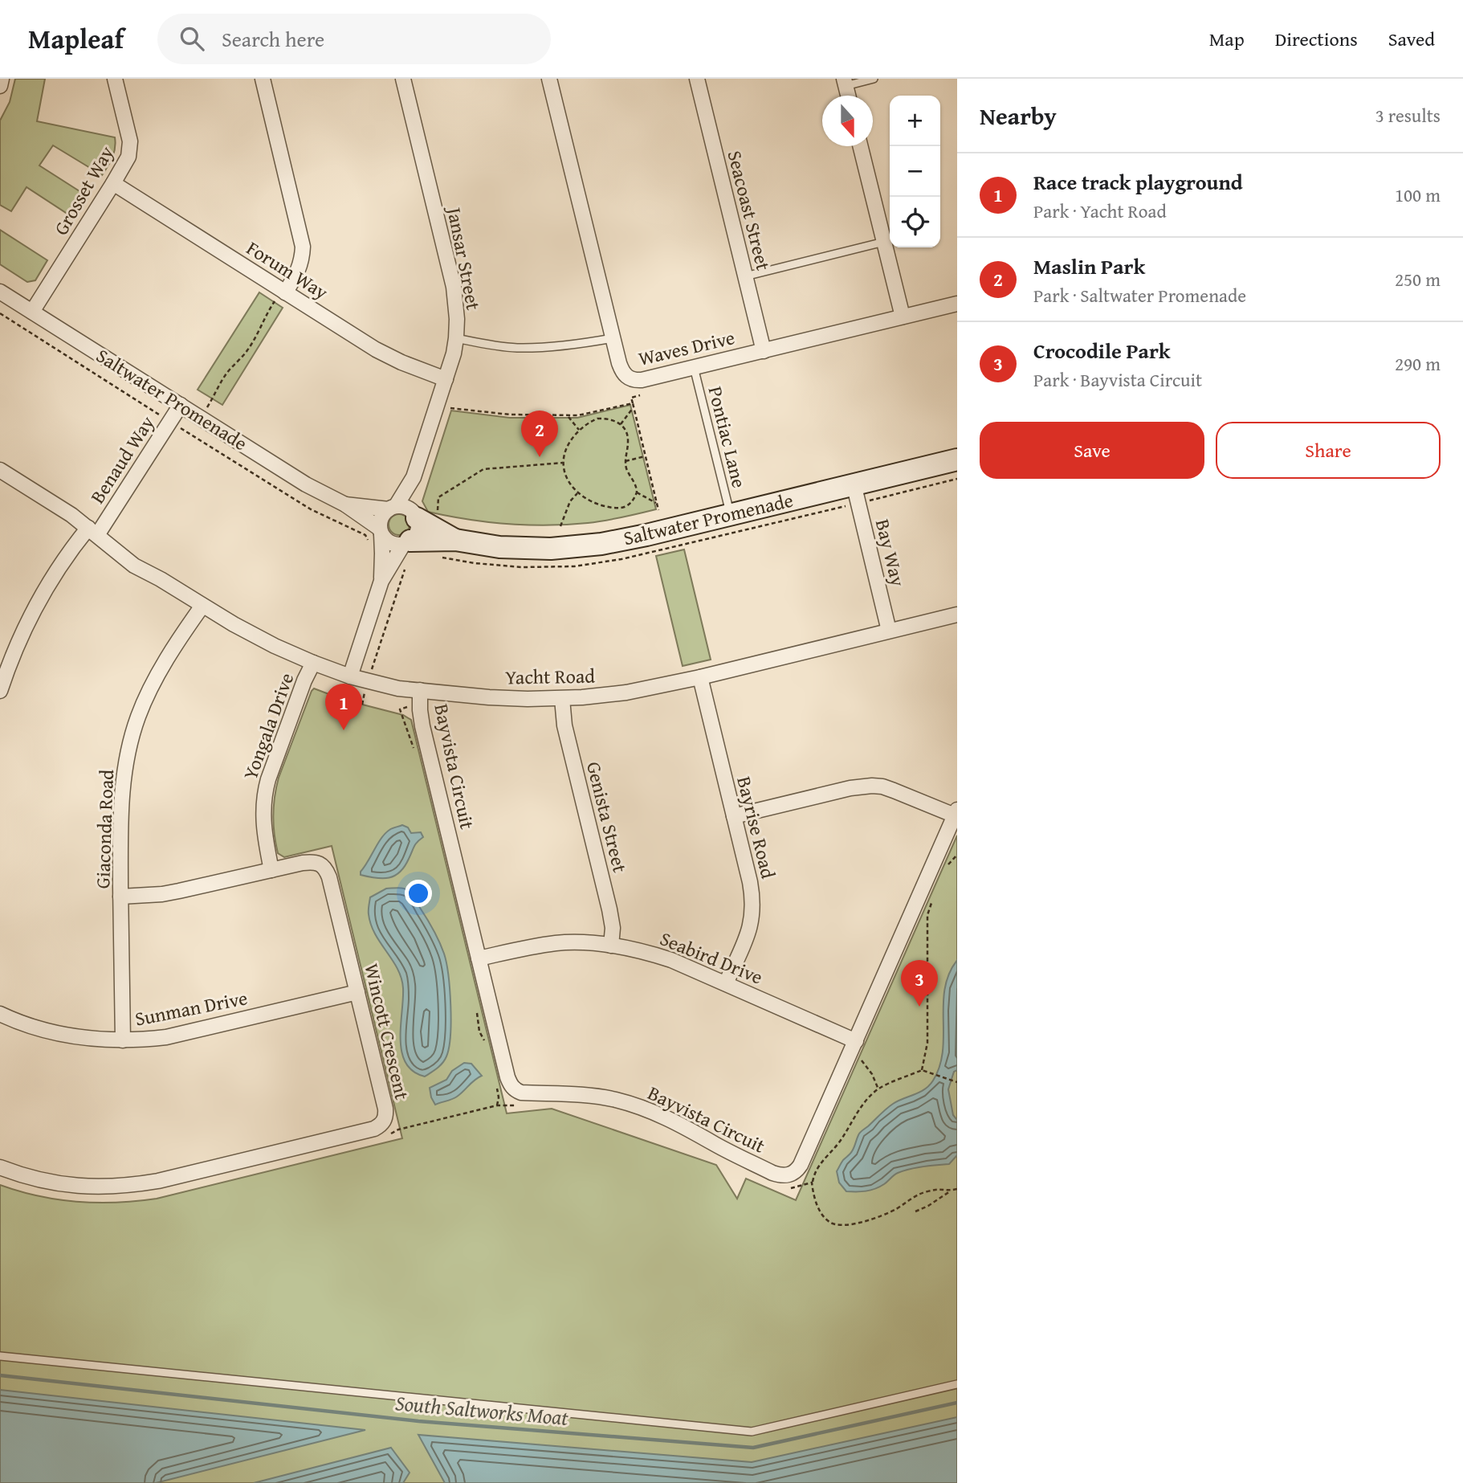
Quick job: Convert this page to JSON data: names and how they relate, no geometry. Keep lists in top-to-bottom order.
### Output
{
  "streets": {
    "street": [
      "Grosset Way",
      "Seacoast Street",
      "Jansar Street",
      "Forum Way",
      "Waves Drive",
      "Saltwater Promenade",
      "Benaud Way",
      "Bay Way",
      "Yacht Road",
      "Yongala Drive",
      "Bayvista Circuit",
      "Genista Street",
      "Bayrise Road",
      "Giaconda Road",
      "Seabird Drive",
      "Sunman Drive",
      "Wincott Crescent"
    ],
    "lane": ["Pontiac Lane"]
  },
  "crossings": [
    ["Grosset Way", "Forum Way"],
    ["Grosset Way", "Saltwater Promenade"],
    ["Seacoast Street", "Waves Drive"],
    ["Jansar Street", "Forum Way"],
    ["Jansar Street", "Saltwater Promenade"],
    ["Waves Drive", "Pontiac Lane"],
    ["Saltwater Promenade", "Pontiac Lane"],
    ["Saltwater Promenade", "Benaud Way"],
    ["Saltwater Promenade", "Bay Way"],
    ["Benaud Way", "Yacht Road"],
    ["Bay Way", "Yacht Road"],
    ["Yacht Road", "Yongala Drive"],
    ["Yacht Road", "Bayvista Circuit"],
    ["Yacht Road", "Genista Street"],
    ["Yacht Road", "Bayrise Road"],
    ["Yacht Road", "Giaconda Road"],
    ["Yongala Drive", "Wincott Crescent"],
    ["Bayvista Circuit", "Seabird Drive"],
    ["Genista Street", "Seabird Drive"],
    ["Bayrise Road", "Seabird Drive"],
    ["Giaconda Road", "Sunman Drive"],
    ["Giaconda Road", "Wincott Crescent"],
    ["Sunman Drive", "Wincott Crescent"]
  ],
  "water": ["South Saltworks Moat"],
  "north": "bottom",
  "page": {
    "header": "Mapleaf",
    "search": "Search here",
    "nav": ["Map", "Directions", "Saved"],
    "heading": ["Nearby", "3 results"],
    "map_buttons": ["+", "−"],
    "list": [
      {
        "mark": "1",
        "name": "Race track playground",
        "note": "Park · Yacht Road",
        "value": "100 m"
      },
      {
        "mark": "2",
        "name": "Maslin Park",
        "note": "Park · Saltwater Promenade",
        "value": "250 m"
      },
      {
        "mark": "3",
        "name": "Crocodile Park",
        "note": "Park · Bayvista Circuit",
        "value": "290 m"
      }
    ],
    "buttons": ["Save", "Share"],
    "pins": ["2", "1", "3"]
  }
}
